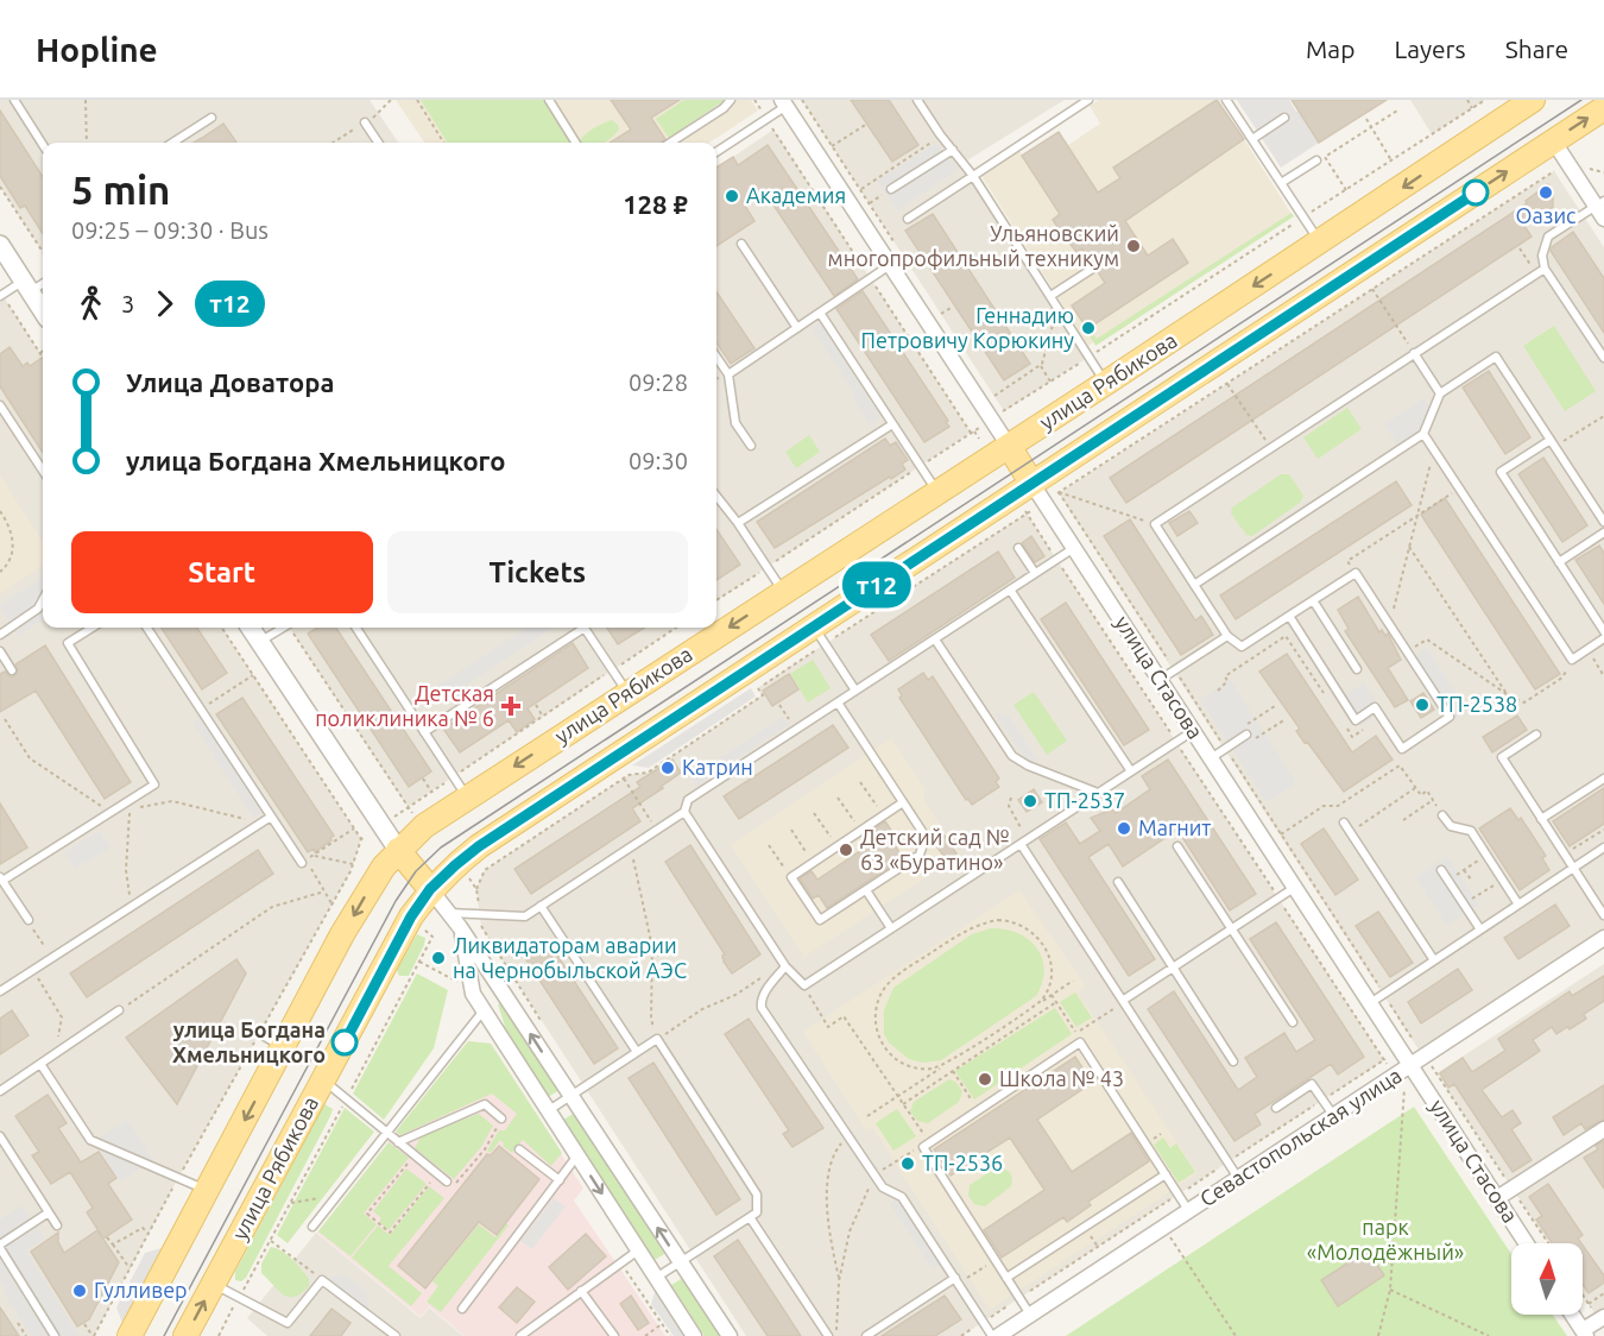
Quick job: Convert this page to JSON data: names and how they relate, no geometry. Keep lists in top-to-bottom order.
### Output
{
  "streets": {
    "main road": ["улица Рябикова", "улица Стасова"],
    "street": ["Севастопольская улица"]
  },
  "crossings": [
    ["улица Рябикова", "улица Стасова"],
    ["улица Стасова", "Севастопольская улица"]
  ],
  "parks": ["парк «Молодёжный»"],
  "places": {
    "other": [
      "Оазис",
      "Академия",
      "Ульяновский многопрофильный техникум",
      "Геннадию Петровичу Корюкину",
      "ТП-2538",
      "Катрин",
      "ТП-2537",
      "Магнит",
      "Детский сад № 63 «Буратино»",
      "Ликвидаторам аварии на Чернобыльской АЭС",
      "улица Богдана Хмельницкого",
      "Школа № 43",
      "ТП-2536",
      "Гулливер"
    ],
    "health": ["Детская поликлиника № 6"]
  },
  "lines": ["bus line т12"],
  "north": "top",
  "page": {
    "header": "Hopline",
    "nav": ["Map", "Layers", "Share"],
    "on_map": "т12",
    "heading": ["5 min", "09:25 – 09:30 · Bus", "128 ₽"],
    "legs": ["3", "т12"],
    "list": [
      {
        "name": "Улица Доватора",
        "value": "09:28"
      },
      {
        "name": "улица Богдана Хмельницкого",
        "value": "09:30"
      }
    ],
    "buttons": ["Start", "Tickets"]
  }
}
